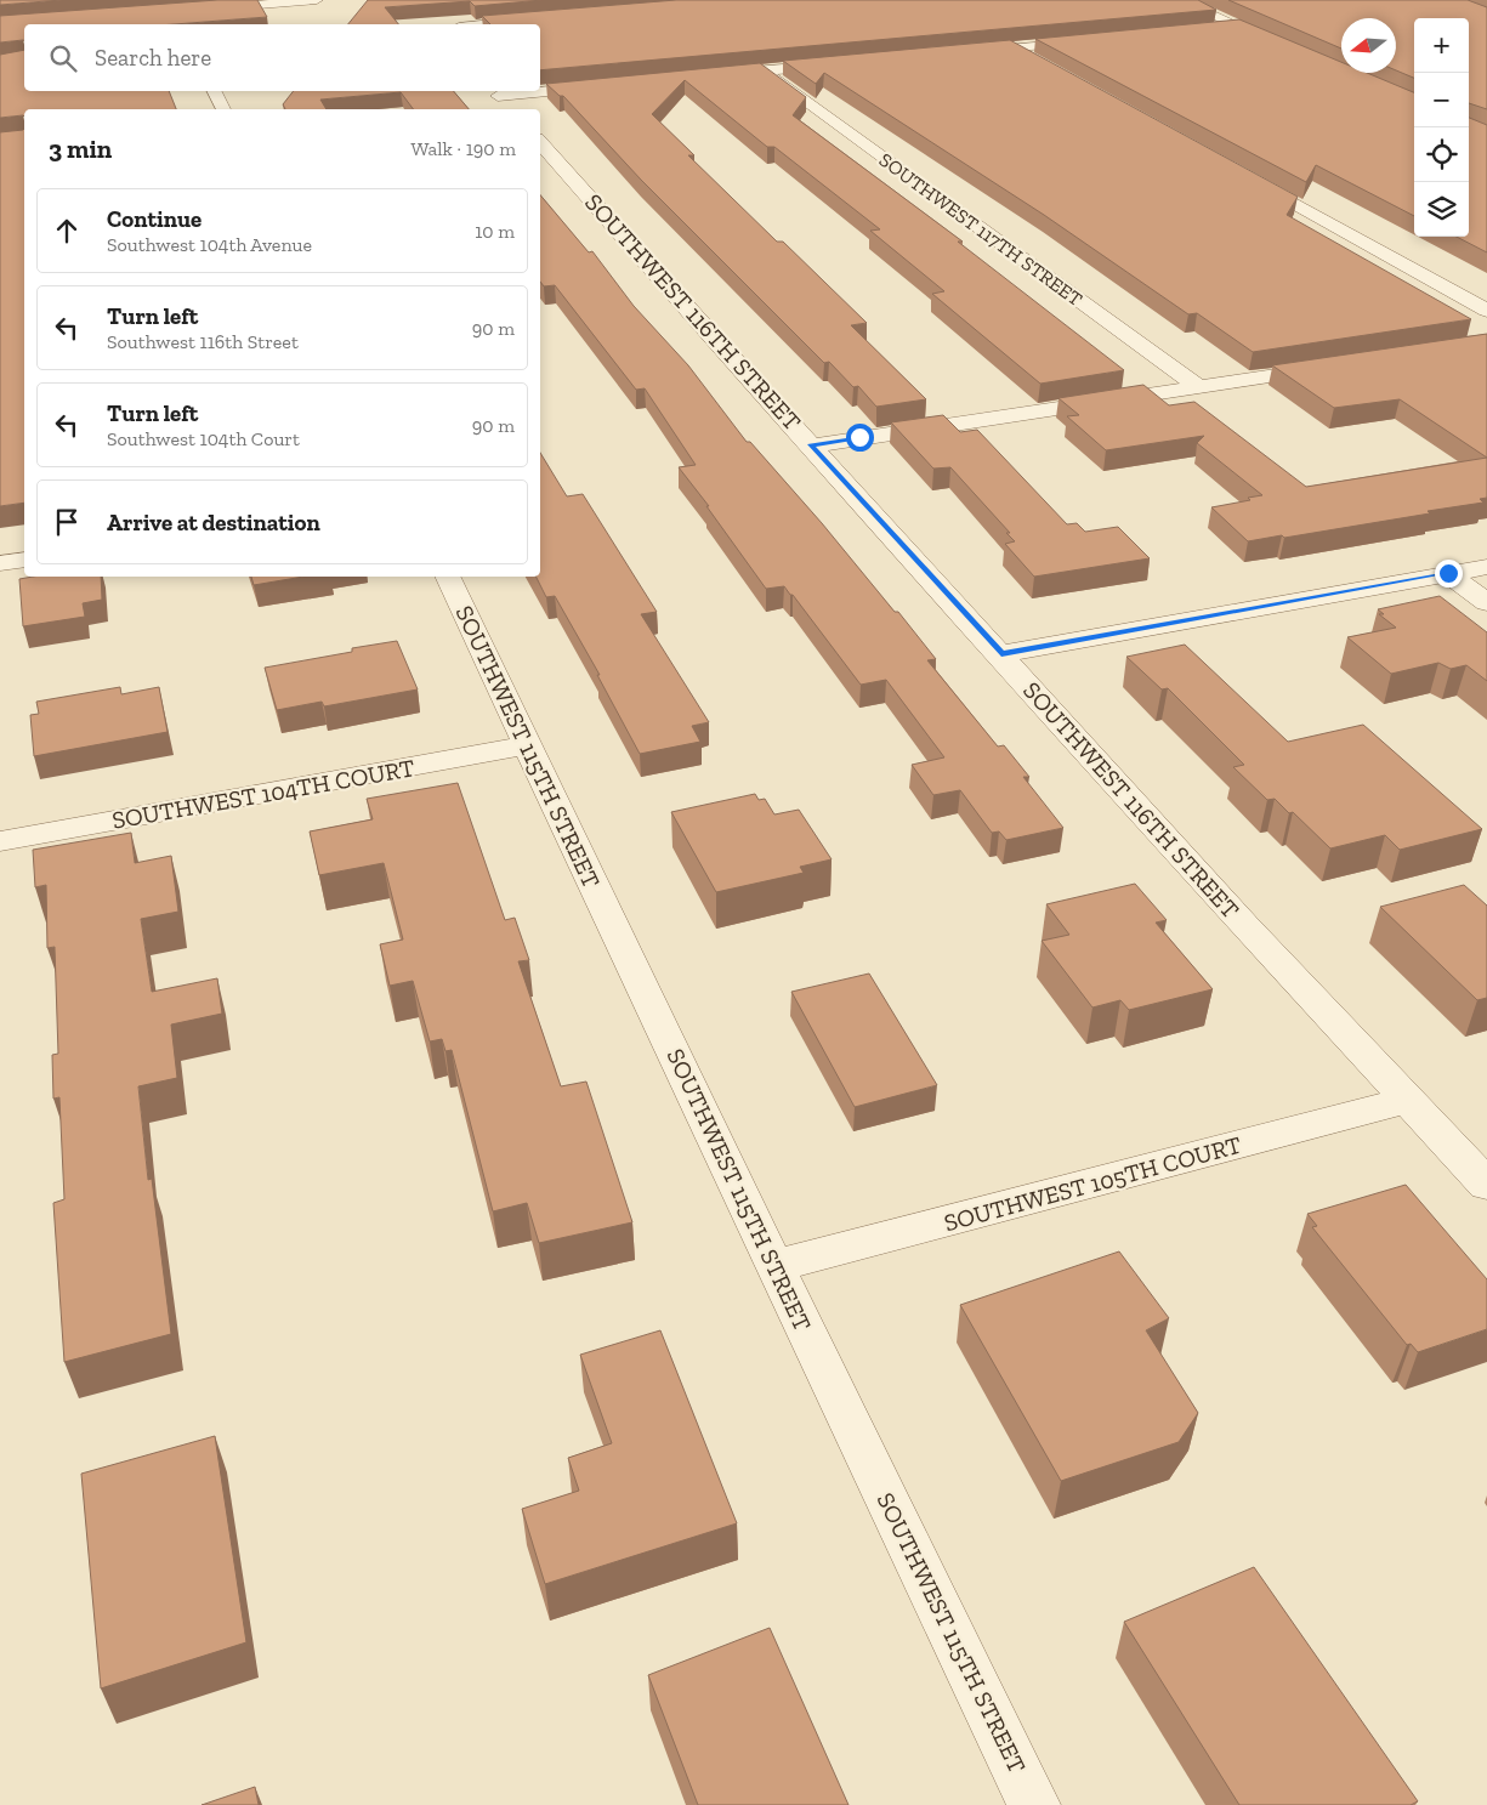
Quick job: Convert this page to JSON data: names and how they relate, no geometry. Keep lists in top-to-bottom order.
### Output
{
  "streets": {
    "street": [
      "SOUTHWEST 117TH STREET",
      "SOUTHWEST 116TH STREET",
      "SOUTHWEST 115TH STREET",
      "SOUTHWEST 104TH COURT",
      "SOUTHWEST 105TH COURT"
    ]
  },
  "crossings": [
    ["SOUTHWEST 116TH STREET", "SOUTHWEST 105TH COURT"],
    ["SOUTHWEST 115TH STREET", "SOUTHWEST 104TH COURT"],
    ["SOUTHWEST 115TH STREET", "SOUTHWEST 105TH COURT"]
  ],
  "north": "left",
  "page": {
    "map_buttons": ["+", "−"],
    "search": "Search here",
    "heading": ["3 min", "Walk · 190 m"],
    "list": [
      ["Continue", "Southwest 104th Avenue", "10 m"],
      ["Turn left", "Southwest 116th Street", "90 m"],
      ["Turn left", "Southwest 104th Court", "90 m"],
      "Arrive at destination"
    ]
  }
}
